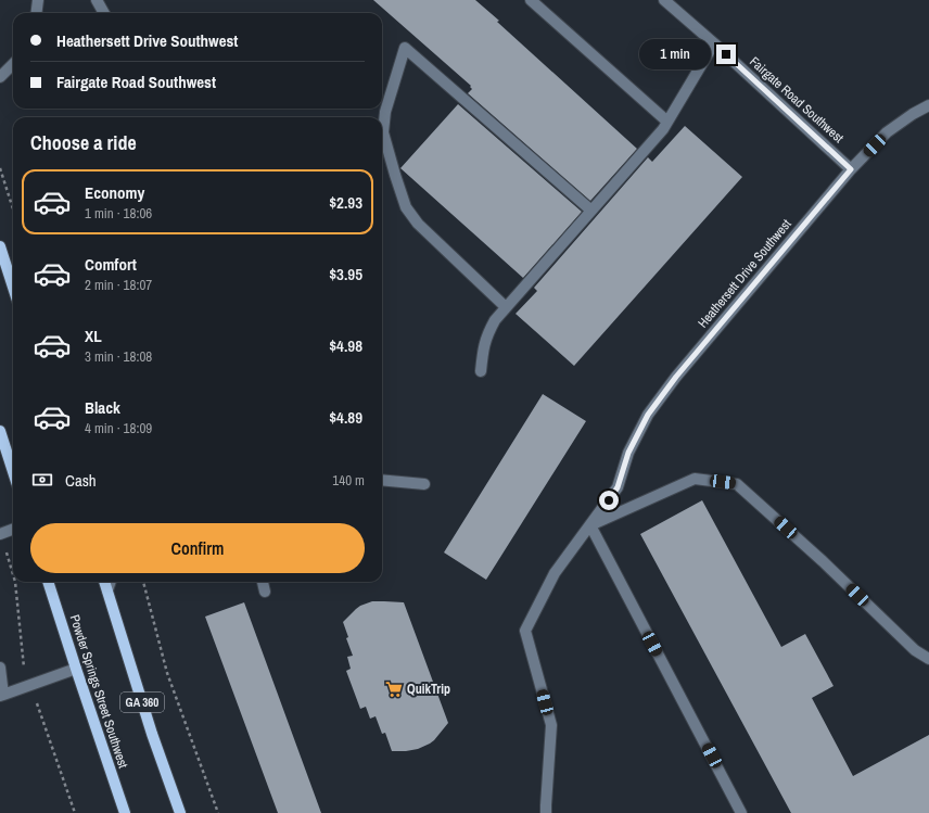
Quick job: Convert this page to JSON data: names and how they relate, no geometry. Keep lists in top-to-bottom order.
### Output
{
  "streets": {
    "main road": ["Powder Springs Street Southwest", "GA 360"],
    "street": ["Fairgate Road Southwest", "Heathersett Drive Southwest"]
  },
  "crossings": [
    ["Fairgate Road Southwest", "Heathersett Drive Southwest"]
  ],
  "places": {
    "supermarket": ["QuikTrip"]
  },
  "page": {
    "banner": ["Heathersett Drive Southwest", "Fairgate Road Southwest"],
    "bubble": "1 min",
    "heading": "Choose a ride",
    "list": [
      {
        "name": "Economy",
        "note": "1 min · 18:06",
        "value": "$2.93"
      },
      {
        "name": "Comfort",
        "note": "2 min · 18:07",
        "value": "$3.95"
      },
      {
        "name": "XL",
        "note": "3 min · 18:08",
        "value": "$4.98"
      },
      {
        "name": "Black",
        "note": "4 min · 18:09",
        "value": "$4.89"
      }
    ],
    "pay": ["Cash", "140 m"],
    "buttons": "Confirm"
  }
}
